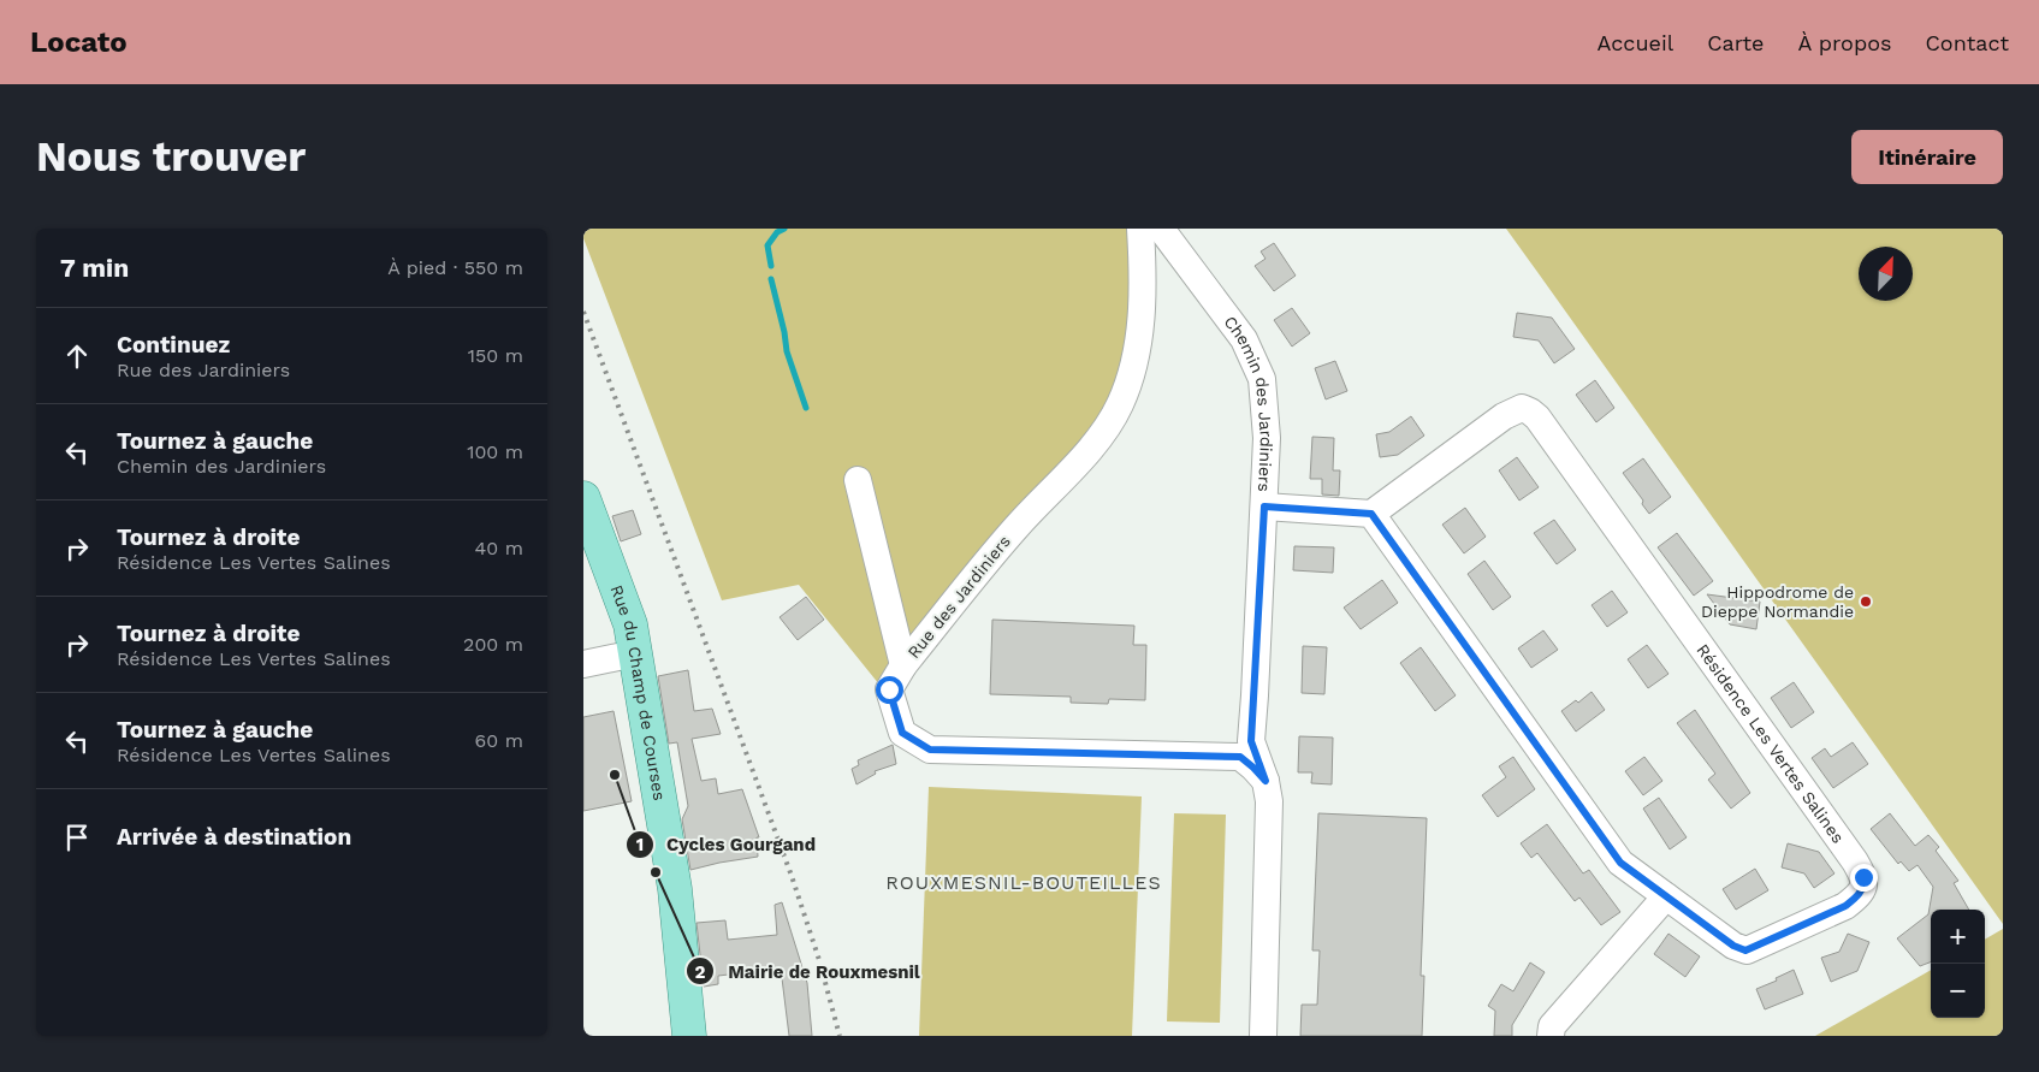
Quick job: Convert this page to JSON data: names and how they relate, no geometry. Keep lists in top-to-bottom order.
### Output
{
  "streets": {
    "main road": ["Rue du Champ de Courses"],
    "street": ["Chemin des Jardiniers", "Rue des Jardiniers", "Résidence Les Vertes Salines"]
  },
  "crossings": [
    ["Chemin des Jardiniers", "Rue des Jardiniers"]
  ],
  "districts": ["ROUXMESNIL-BOUTEILLES"],
  "places": ["Hippodrome de Dieppe Normandie", "Cycles Gourgand", "Mairie de Rouxmesnil"],
  "north": "top right",
  "page": {
    "header": "Locato",
    "nav": [
      "Accueil",
      "Carte",
      "À propos",
      "Contact"
    ],
    "buttons": "Itinéraire",
    "title": "Nous trouver",
    "heading": ["7 min", "À pied · 550 m"],
    "list": [
      ["Continuez", "Rue des Jardiniers", "150 m"],
      ["Tournez à gauche", "Chemin des Jardiniers", "100 m"],
      ["Tournez à droite", "Résidence Les Vertes Salines", "40 m"],
      ["Tournez à droite", "Résidence Les Vertes Salines", "200 m"],
      ["Tournez à gauche", "Résidence Les Vertes Salines", "60 m"],
      "Arrivée à destination"
    ],
    "map_buttons": ["+", "−"]
  }
}
